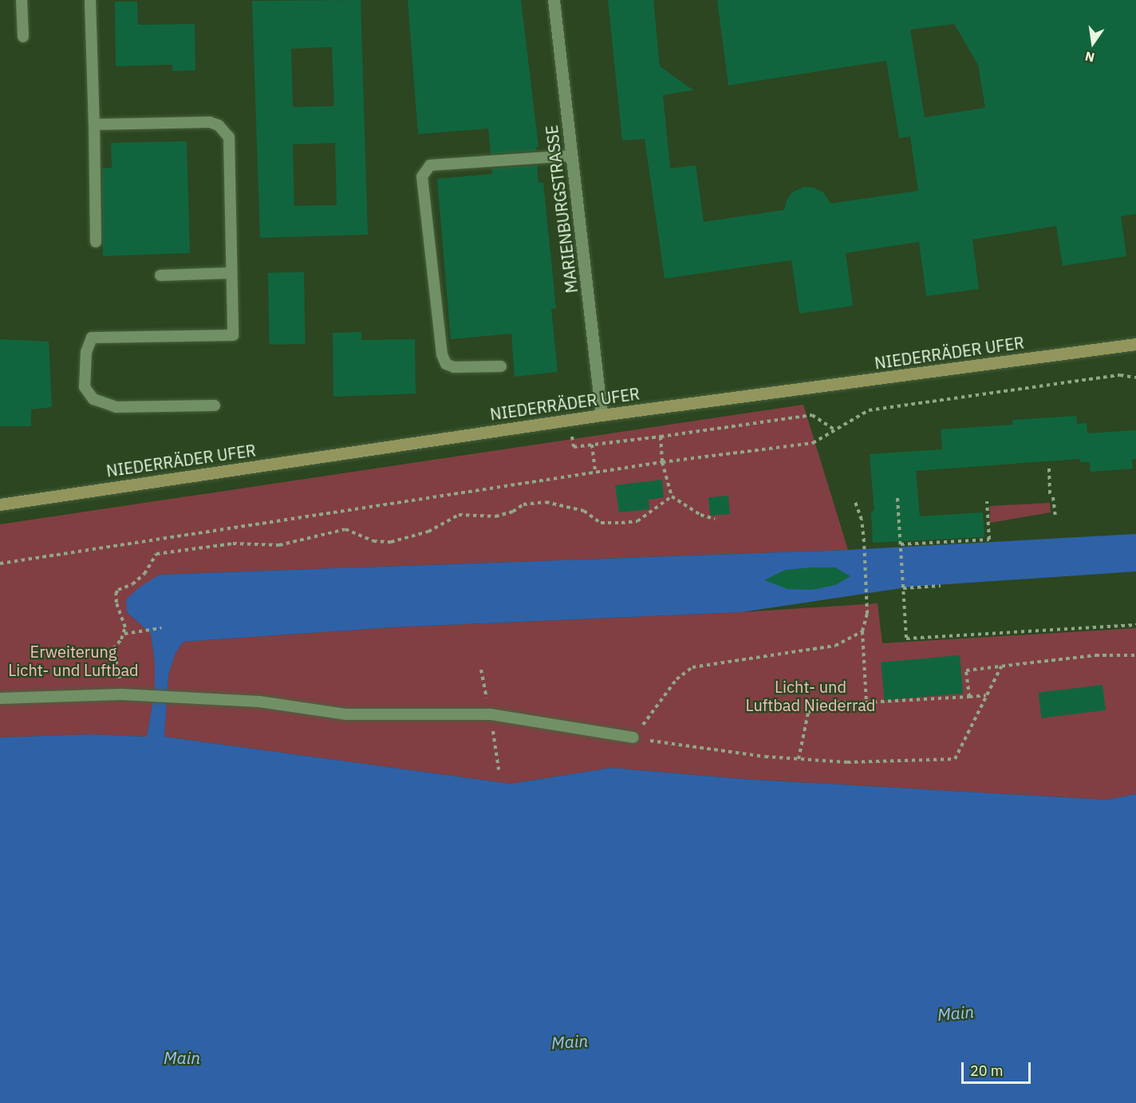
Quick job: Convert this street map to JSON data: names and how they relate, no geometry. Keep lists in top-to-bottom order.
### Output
{
  "streets": {
    "main road": ["NIEDERRÄDER UFER"],
    "street": ["MARIENBURGSTRASSE"]
  },
  "crossings": [
    ["MARIENBURGSTRASSE", "NIEDERRÄDER UFER"]
  ],
  "water": ["Main"],
  "parks": ["Erweiterung Licht- und Luftbad", "Licht- und Luftbad Niederrad"],
  "scale_bar": "20 m",
  "north": "bottom"
}
